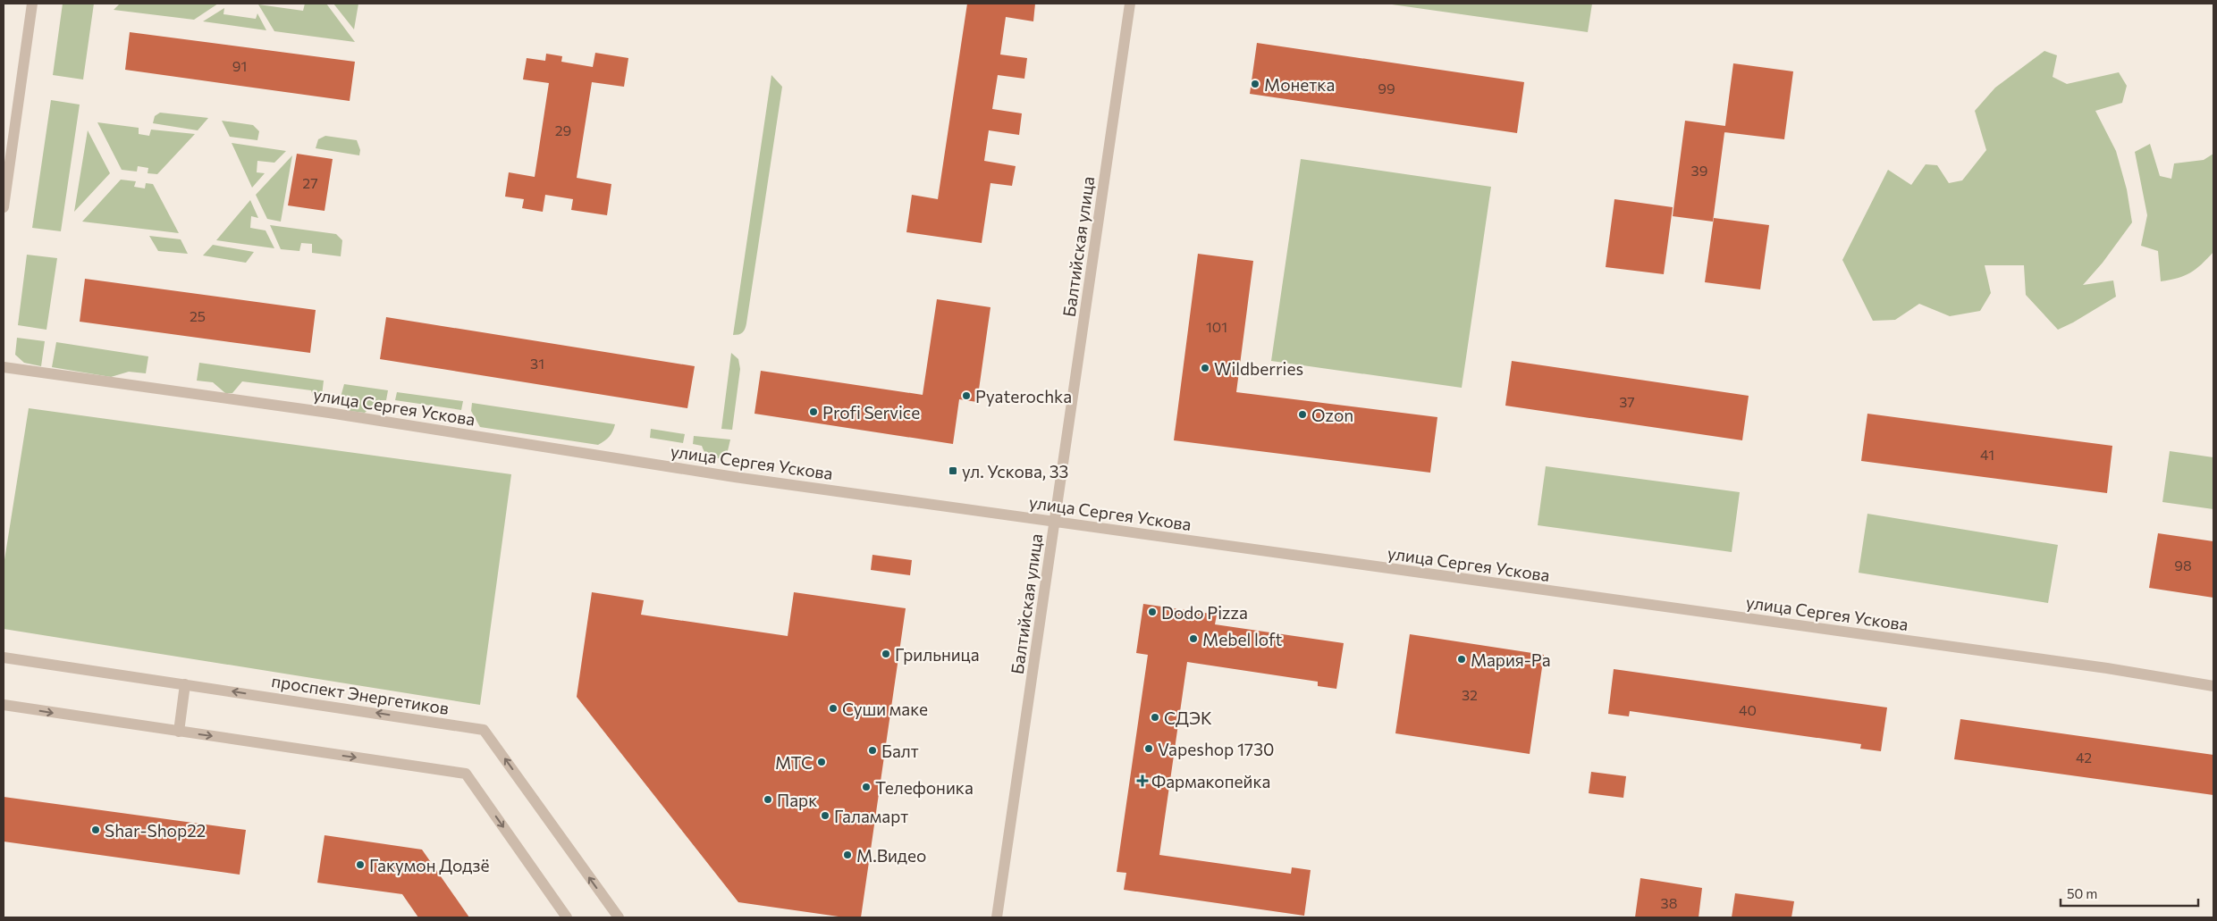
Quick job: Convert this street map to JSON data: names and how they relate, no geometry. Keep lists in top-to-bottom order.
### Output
{
  "streets": {
    "street": ["Балтийская улица", "улица Сергея Ускова", "проспект Энергетиков"]
  },
  "crossings": [
    ["Балтийская улица", "улица Сергея Ускова"]
  ],
  "places": {
    "other": [
      "Монетка",
      "Wildberries",
      "Pyaterochka",
      "Profi Service",
      "Ozon",
      "Dodo Pizza",
      "Mebel loft",
      "Грильница",
      "Мария-Ра",
      "Суши маке",
      "СДЭК",
      "Vapeshop 1730",
      "Балт",
      "МТС",
      "Телефоника",
      "Парк",
      "Галамарт",
      "Shar-Shop22",
      "М.Видео",
      "Гакумон Додзё"
    ],
    "transit": ["ул. Ускова, 33"],
    "health": ["Фармакопейка"]
  },
  "house_numbers": [
    "91",
    "99",
    "29",
    "39",
    "27",
    "25",
    "101",
    "31",
    "37",
    "41",
    "98",
    "32",
    "40",
    "42",
    "38"
  ],
  "scale_bar": "50 m"
}
